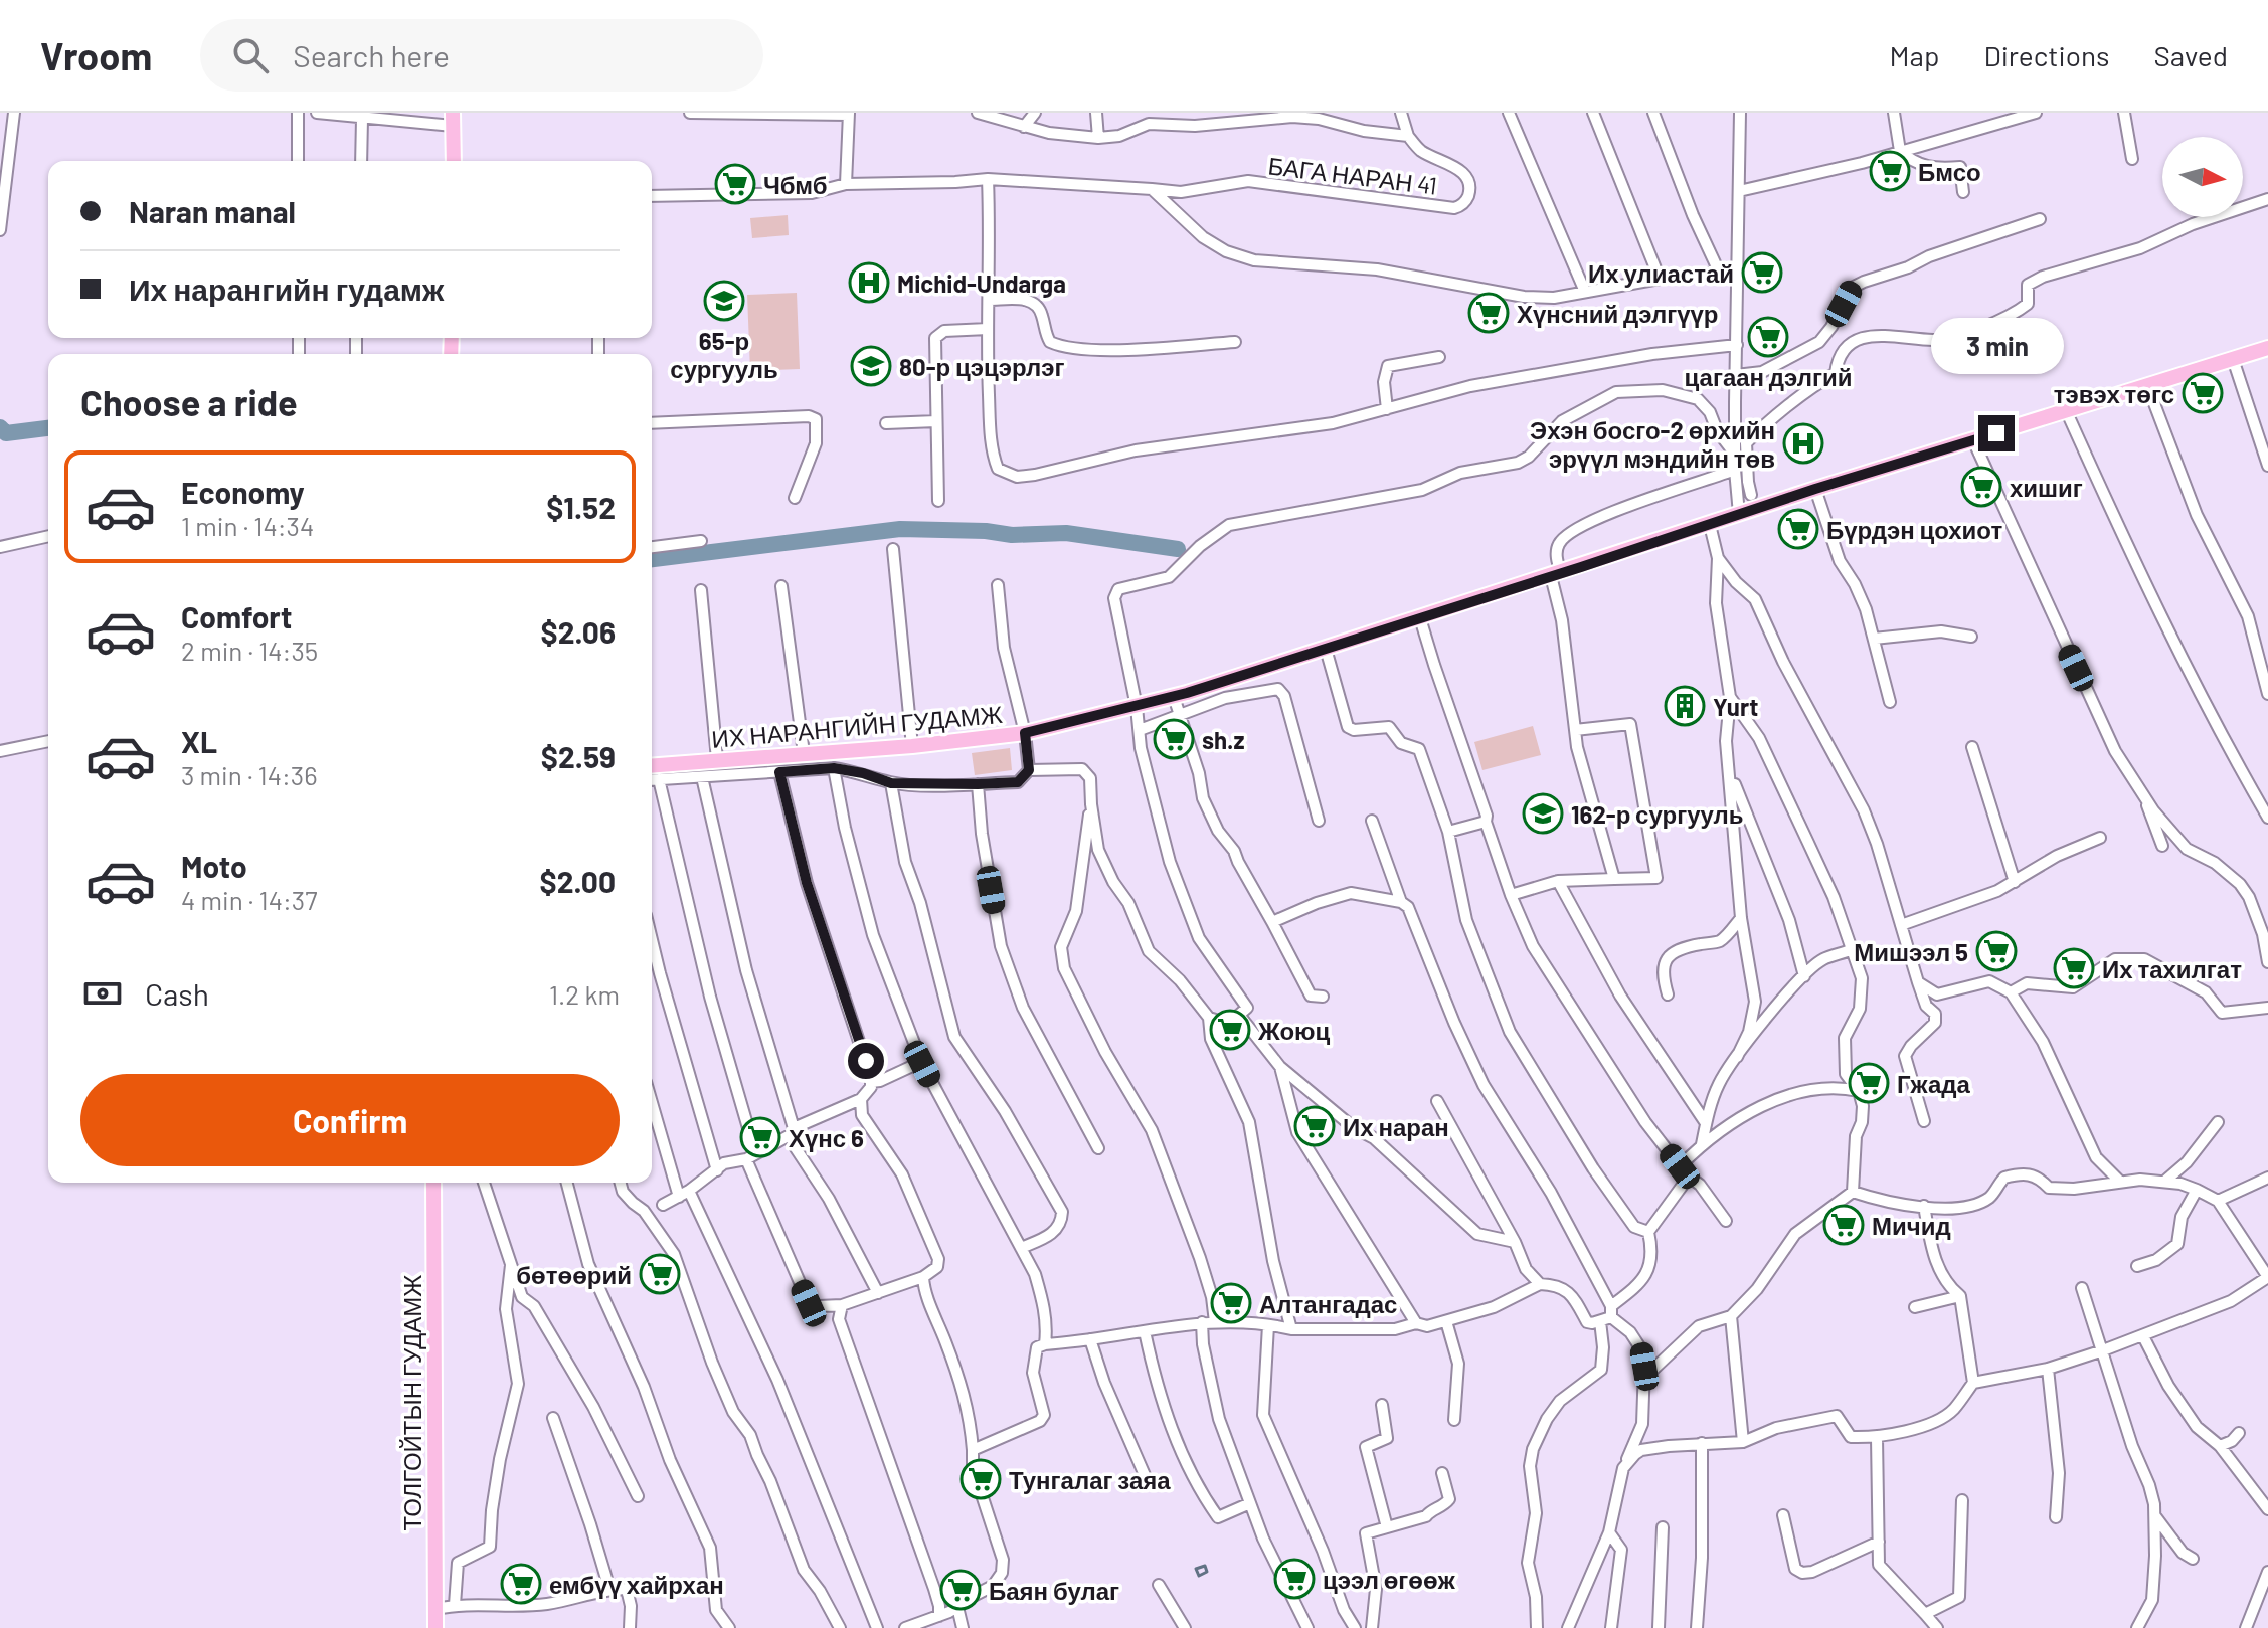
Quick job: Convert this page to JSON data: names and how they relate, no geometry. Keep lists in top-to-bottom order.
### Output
{
  "streets": {
    "main road": ["ИХ НАРАНГИЙН ГУДАМЖ", "ТОЛГОЙТЫН ГУДАМЖ"],
    "street": ["БАГА НАРАН 41"]
  },
  "places": {
    "supermarket": [
      "Бмсо",
      "Чбмб",
      "Их улиастай",
      "Хүнсний дэлгүүр",
      "цагаан дэлгий",
      "тэвэх төгс",
      "хишиг",
      "Бүрдэн цохиот",
      "sh.z",
      "Мишээл 5",
      "Их тахилгат",
      "Жоюц",
      "Гжада",
      "Их наран",
      "Хүнс 6",
      "Мичид",
      "бөтөөрий",
      "Алтангадас",
      "Тунгалаг заяа",
      "цээл өгөөж",
      "ембүү хайрхан",
      "Баян булаг"
    ],
    "hospital": ["Michid-Undarga", "Эхэн босго-2 өрхийн эрүүл мэндийн төв"],
    "school or university": ["65-р сургууль", "80-р цэцэрлэг", "162-р сургууль"],
    "building": ["Yurt"]
  },
  "north": "right",
  "page": {
    "header": "Vroom",
    "search": "Search here",
    "nav": ["Map", "Directions", "Saved"],
    "banner": ["Naran manal", "Их нарангийн гудамж"],
    "bubble": "3 min",
    "heading": "Choose a ride",
    "list": [
      {
        "name": "Economy",
        "note": "1 min · 14:34",
        "value": "$1.52"
      },
      {
        "name": "Comfort",
        "note": "2 min · 14:35",
        "value": "$2.06"
      },
      {
        "name": "XL",
        "note": "3 min · 14:36",
        "value": "$2.59"
      },
      {
        "name": "Moto",
        "note": "4 min · 14:37",
        "value": "$2.00"
      }
    ],
    "pay": ["Cash", "1.2 km"],
    "buttons": "Confirm"
  }
}
